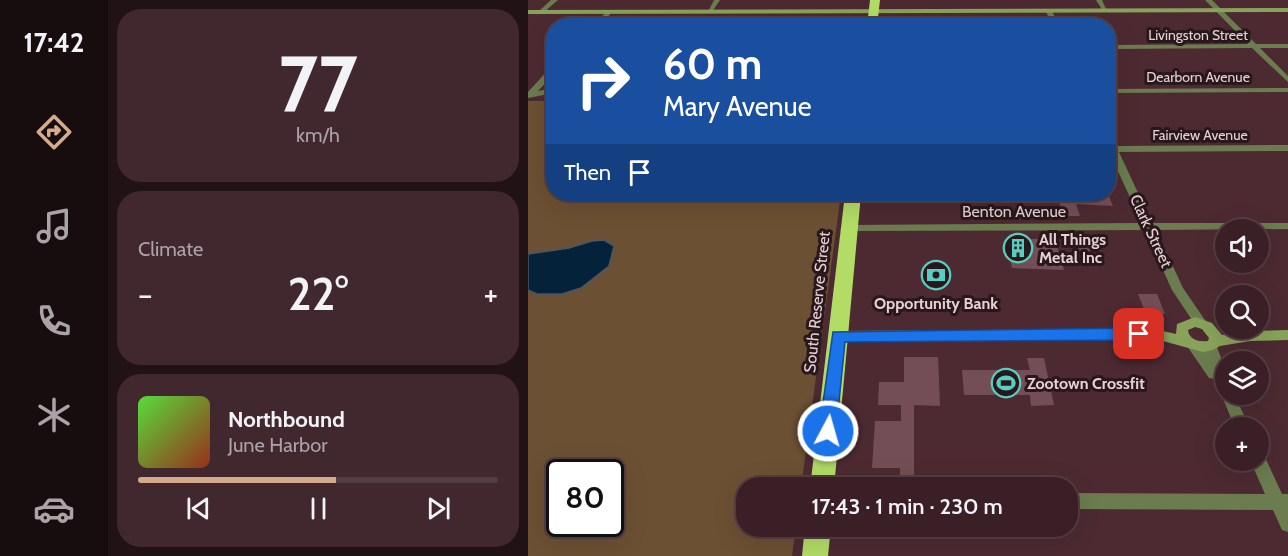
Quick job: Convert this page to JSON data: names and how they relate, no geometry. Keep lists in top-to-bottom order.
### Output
{
  "streets": {
    "highway": ["South Reserve Street"],
    "street": [
      "Livingston Street",
      "Dearborn Avenue",
      "Fairview Avenue",
      "Benton Avenue",
      "Clark Street"
    ]
  },
  "crossings": [
    ["Benton Avenue", "Clark Street"],
    ["Benton Avenue", "South Reserve Street"]
  ],
  "places": {
    "building": ["All Things Metal Inc"],
    "bank": ["Opportunity Bank"],
    "sports": ["Zootown Crossfit"]
  },
  "page": {
    "tabs": "17:42",
    "tile": [
      ["77", "km/h"],
      "Climate"
    ],
    "turn": ["60 m", "Mary Avenue"],
    "then": "Then",
    "map_buttons": "+",
    "heat": ["−", "22°", "+"],
    "song": ["Northbound", "June Harbor"],
    "limit": "80",
    "trip": "17:43 · 1 min · 230 m"
  }
}
